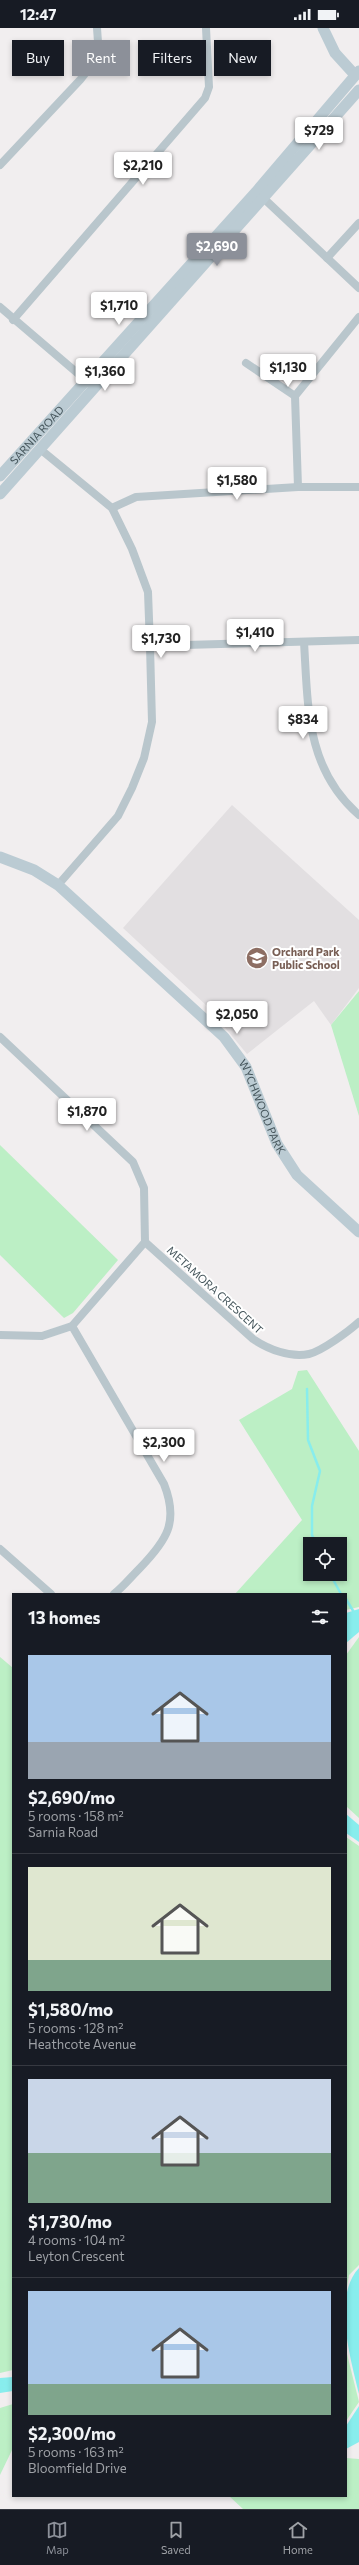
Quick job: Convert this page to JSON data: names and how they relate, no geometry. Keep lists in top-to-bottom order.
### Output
{
  "streets": {
    "main road": ["SARNIA ROAD", "WYCHWOOD PARK"],
    "street": ["METAMORA CRESCENT"]
  },
  "places": {
    "school or university": ["Orchard Park Public School"]
  },
  "page": {
    "status": "12:47",
    "chip": [
      "Buy",
      "Rent",
      "Filters",
      "New"
    ],
    "price": [
      "$729",
      "$2,210",
      "$2,690",
      "$1,710",
      "$1,130",
      "$1,360",
      "$1,580",
      "$1,410",
      "$1,730",
      "$834",
      "$2,050",
      "$1,870",
      "$2,300"
    ],
    "heading": "13 homes",
    "list": [
      {
        "name": "$2,690/mo",
        "note": "5 rooms · 158 m² · Sarnia Road"
      },
      {
        "name": "$1,580/mo",
        "note": "5 rooms · 128 m² · Heathcote Avenue"
      },
      {
        "name": "$1,730/mo",
        "note": "4 rooms · 104 m² · Leyton Crescent"
      },
      {
        "name": "$2,300/mo",
        "note": "5 rooms · 163 m² · Bloomfield Drive"
      }
    ],
    "tabs": ["Map", "Saved", "Home"]
  }
}
